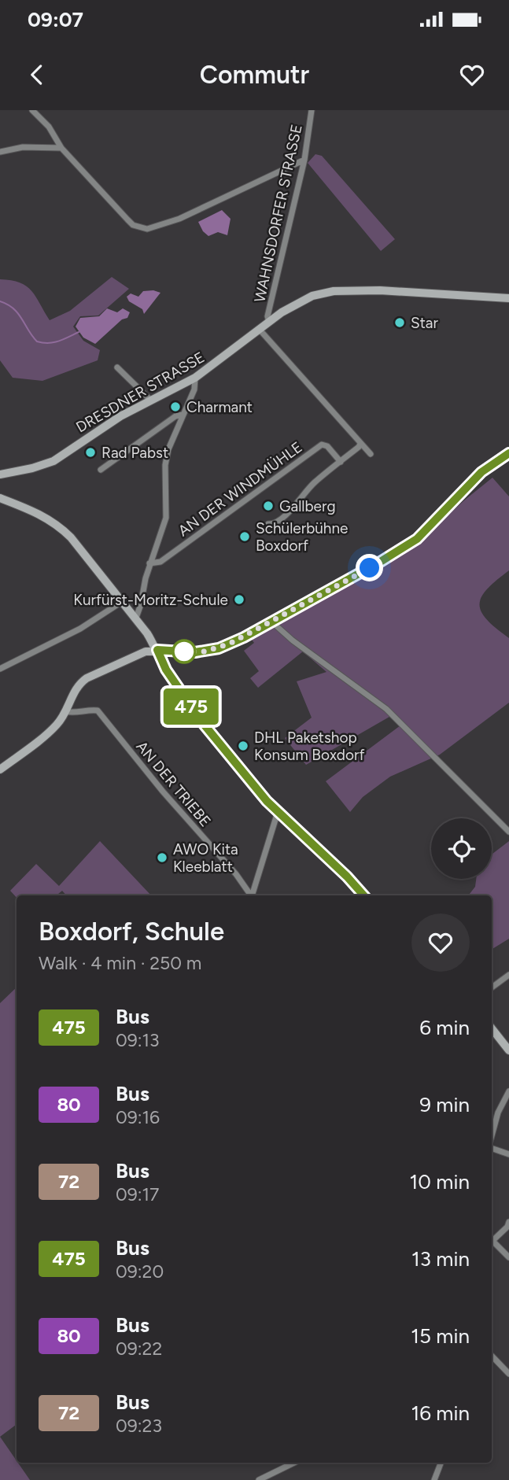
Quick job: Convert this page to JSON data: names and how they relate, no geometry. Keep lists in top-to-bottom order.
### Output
{
  "streets": {
    "street": [
      "WAHNSDORFER STRASSE",
      "DRESDNER STRASSE",
      "AN DER WINDMÜHLE",
      "AN DER TRIEBE"
    ]
  },
  "crossings": [
    ["WAHNSDORFER STRASSE", "DRESDNER STRASSE"]
  ],
  "places": [
    "Star",
    "Charmant",
    "Rad Pabst",
    "Gallberg",
    "Schülerbühne Boxdorf",
    "Kurfürst-Moritz-Schule",
    "DHL Paketshop Konsum Boxdorf",
    "AWO Kita Kleeblatt"
  ],
  "lines": ["bus line 475"],
  "page": {
    "status": "09:07",
    "header": "Commutr",
    "on_map": "475",
    "heading": ["Boxdorf, Schule", "Walk · 4 min · 250 m"],
    "list": [
      {
        "mark": "475",
        "name": "Bus",
        "note": "09:13",
        "value": "6 min"
      },
      {
        "mark": "80",
        "name": "Bus",
        "note": "09:16",
        "value": "9 min"
      },
      {
        "mark": "72",
        "name": "Bus",
        "note": "09:17",
        "value": "10 min"
      },
      {
        "mark": "475",
        "name": "Bus",
        "note": "09:20",
        "value": "13 min"
      },
      {
        "mark": "80",
        "name": "Bus",
        "note": "09:22",
        "value": "15 min"
      },
      {
        "mark": "72",
        "name": "Bus",
        "note": "09:23",
        "value": "16 min"
      }
    ]
  }
}
